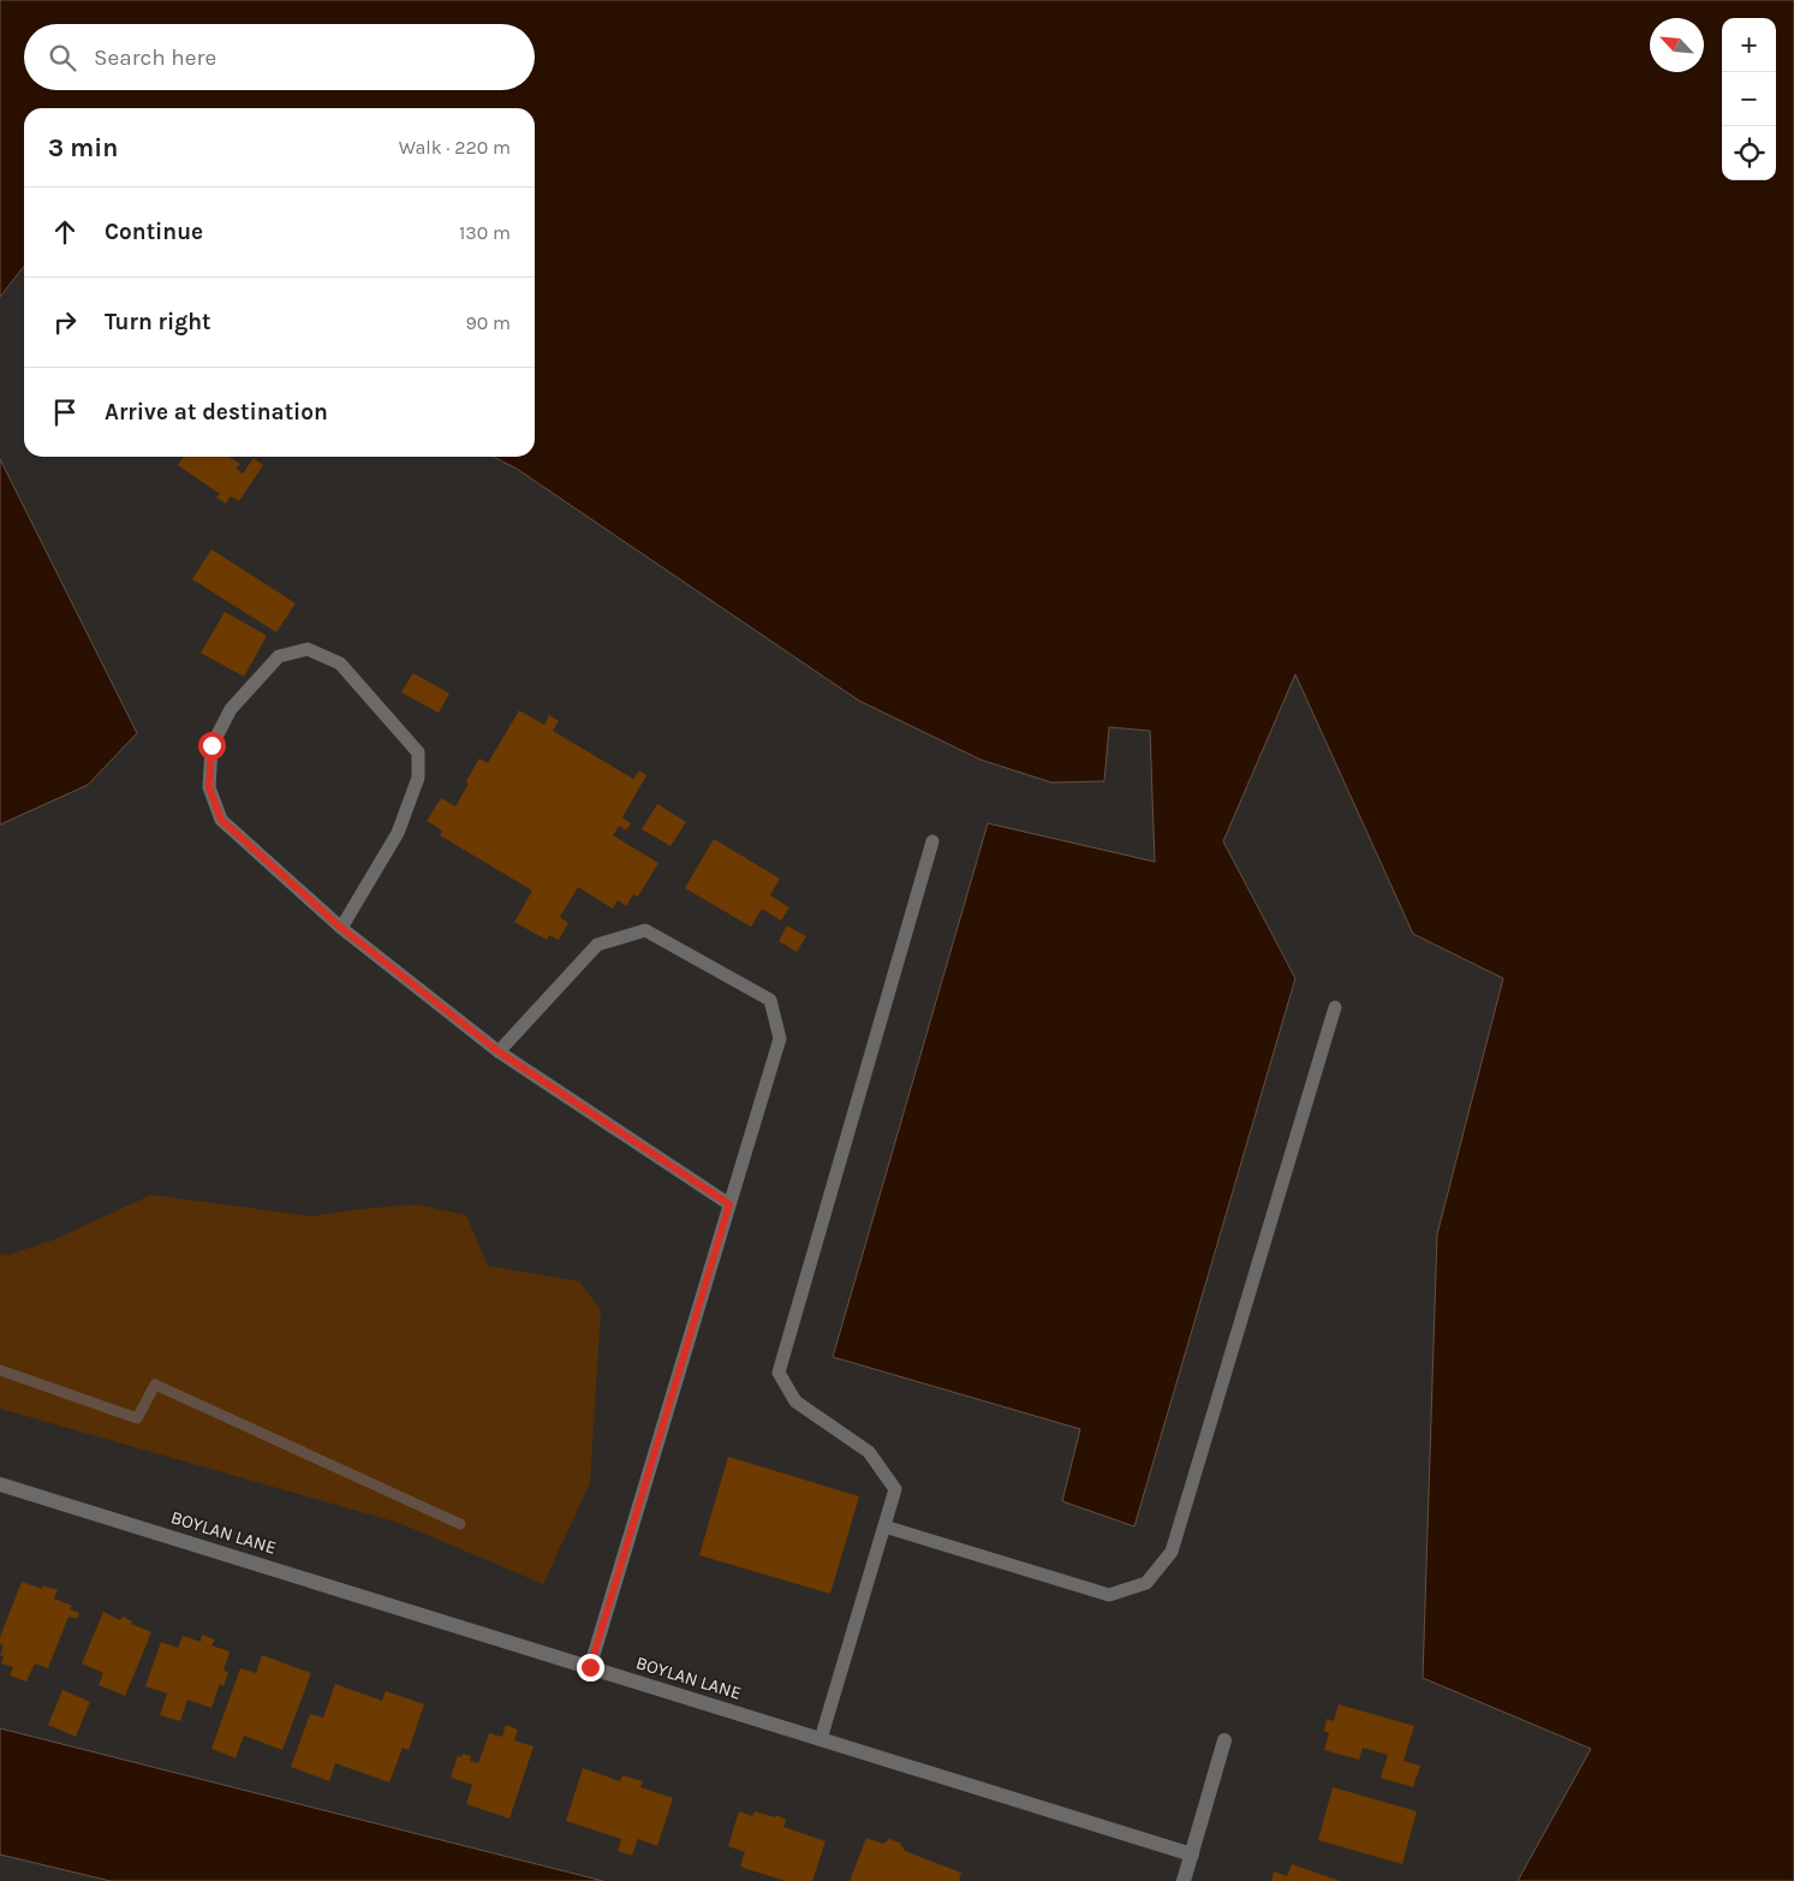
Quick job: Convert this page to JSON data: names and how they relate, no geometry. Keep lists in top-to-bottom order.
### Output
{
  "streets": {
    "street": ["BOYLAN LANE"]
  },
  "north": "top left",
  "page": {
    "map_buttons": ["+", "−"],
    "search": "Search here",
    "heading": ["3 min", "Walk · 220 m"],
    "list": [
      ["Continue", "130 m"],
      ["Turn right", "90 m"],
      "Arrive at destination"
    ]
  }
}
